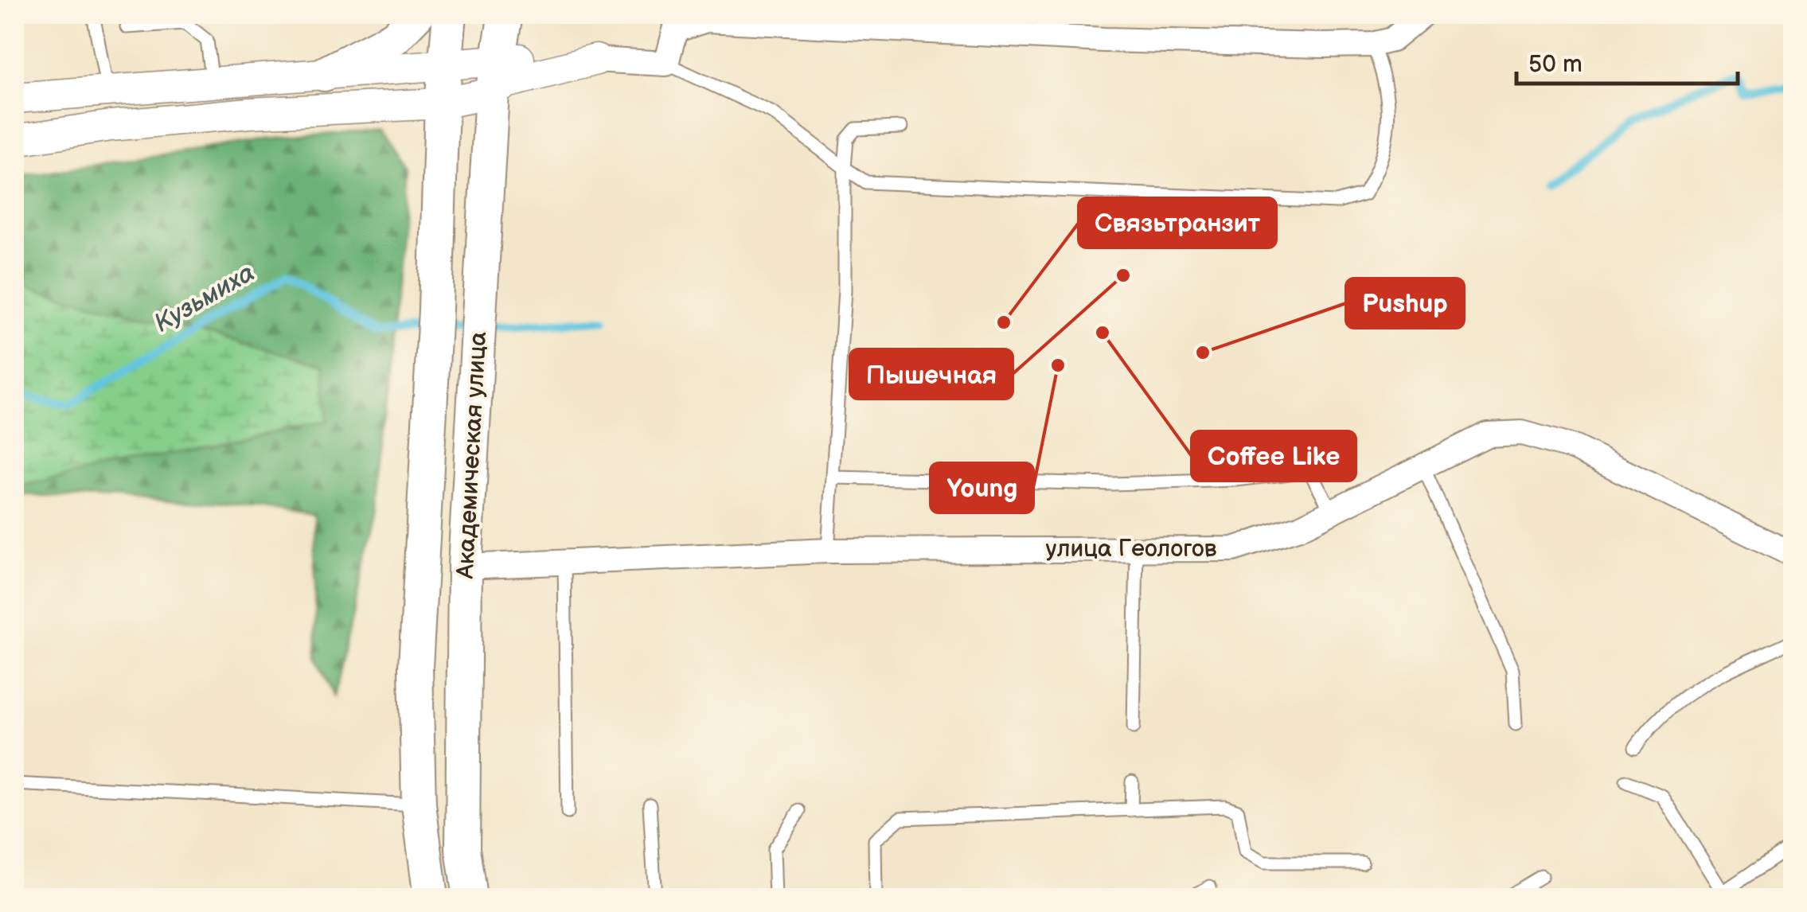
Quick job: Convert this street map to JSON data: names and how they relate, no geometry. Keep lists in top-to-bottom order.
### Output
{
  "streets": {
    "main road": ["Академическая улица"],
    "street": ["улица Геологов"]
  },
  "crossings": [
    ["Академическая улица", "улица Геологов"]
  ],
  "water": ["Кузьмиха"],
  "places": [
    "Пышечная",
    "Связьтранзит",
    "Coffee Like",
    "Pushup",
    "Young"
  ],
  "scale_bar": "50 m"
}
